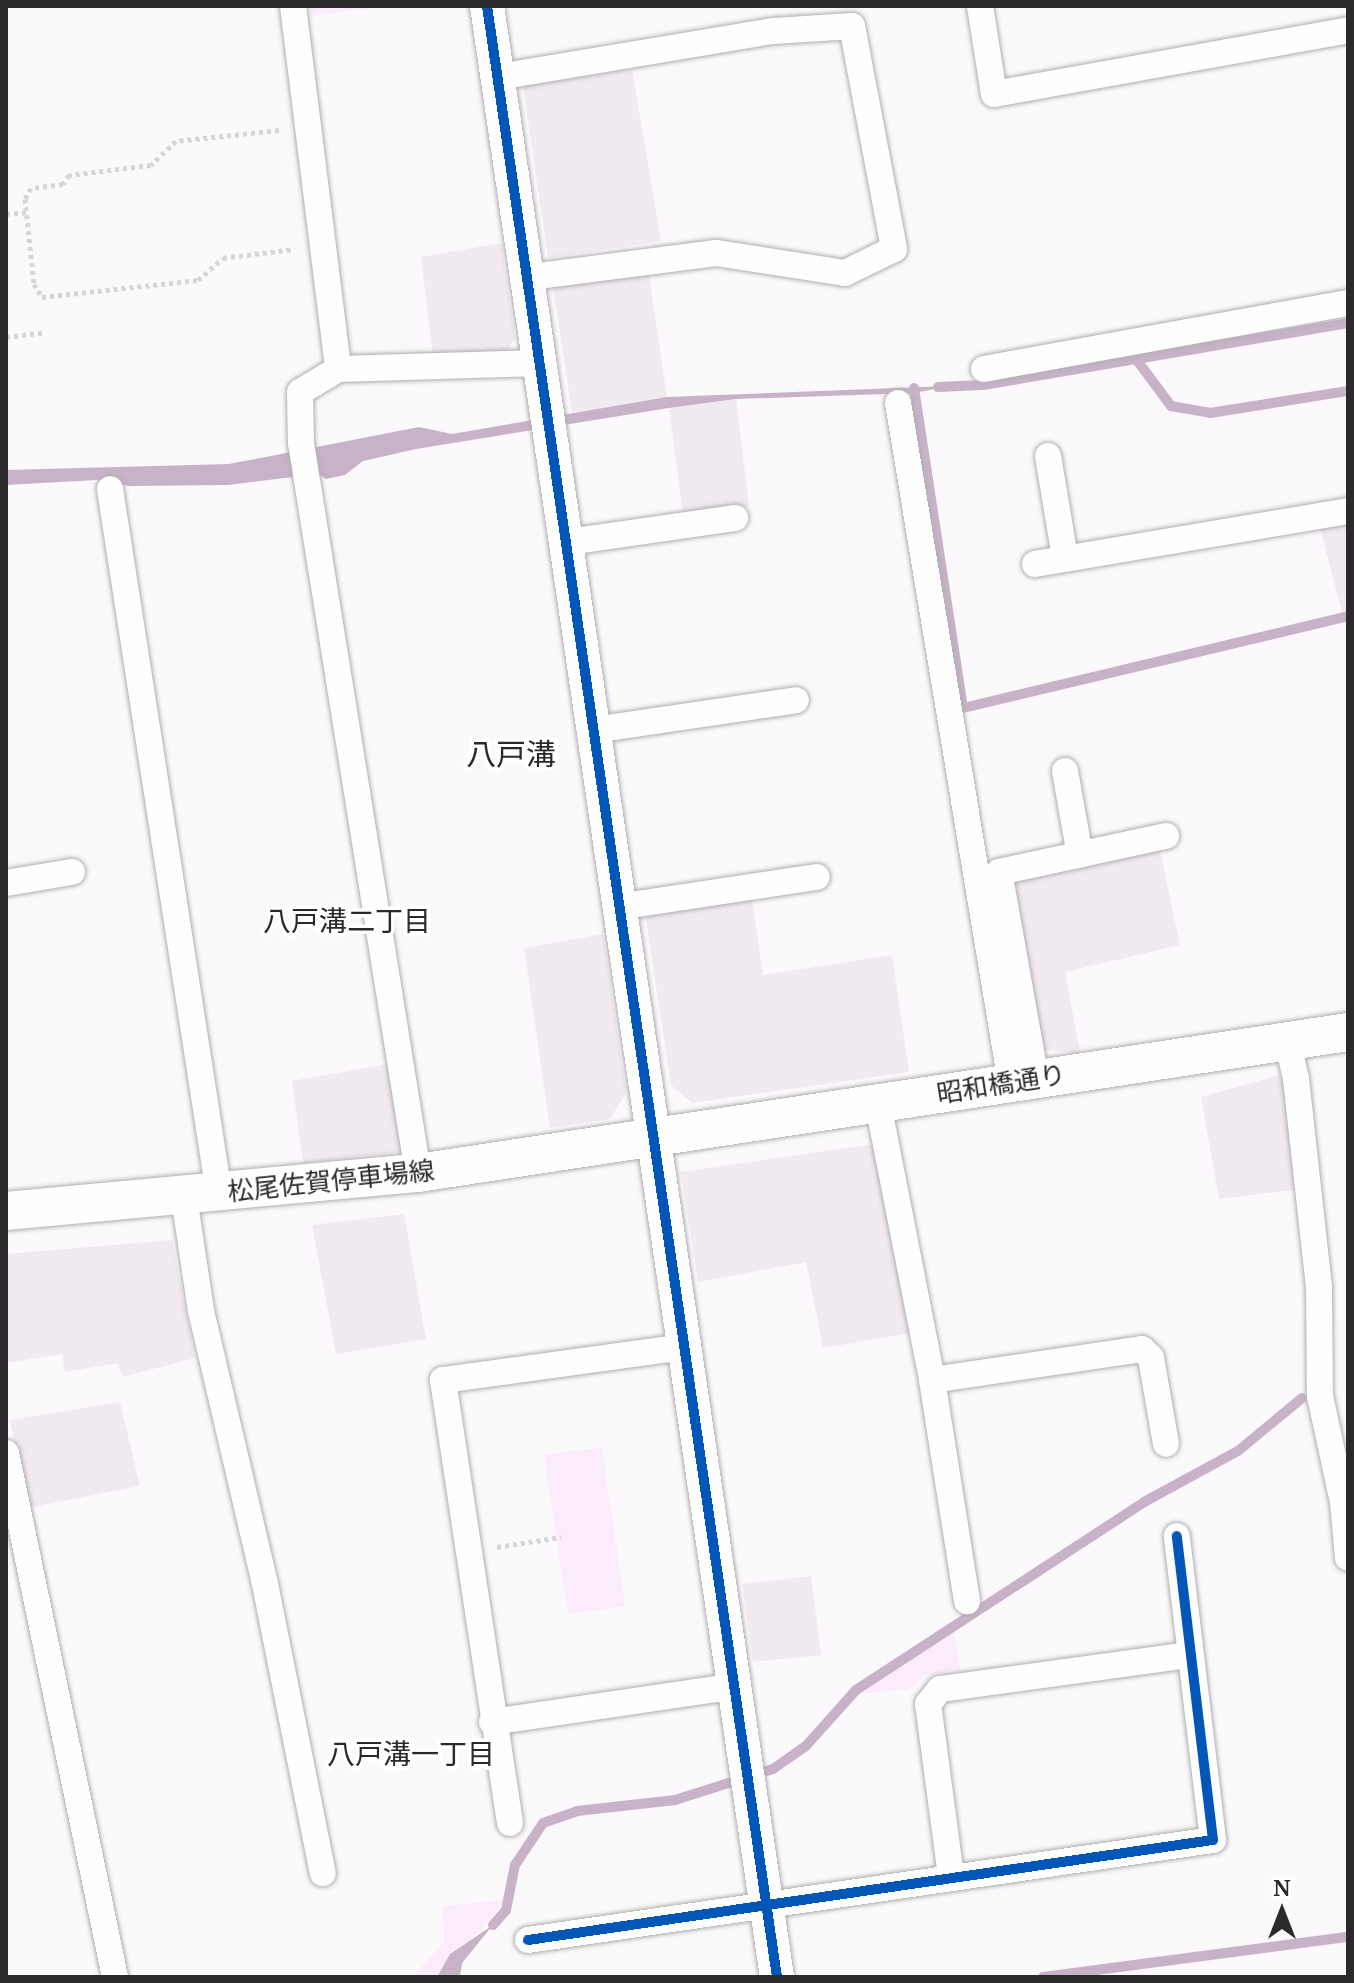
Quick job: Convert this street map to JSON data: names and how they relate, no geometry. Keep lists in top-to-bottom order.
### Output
{
  "streets": {
    "main road": ["昭和橋通り", "松尾佐賀停車場線"]
  },
  "crossings": [
    ["昭和橋通り", "松尾佐賀停車場線"]
  ],
  "districts": ["八戸溝", "八戸溝二丁目", "八戸溝一丁目"],
  "north": "top"
}
